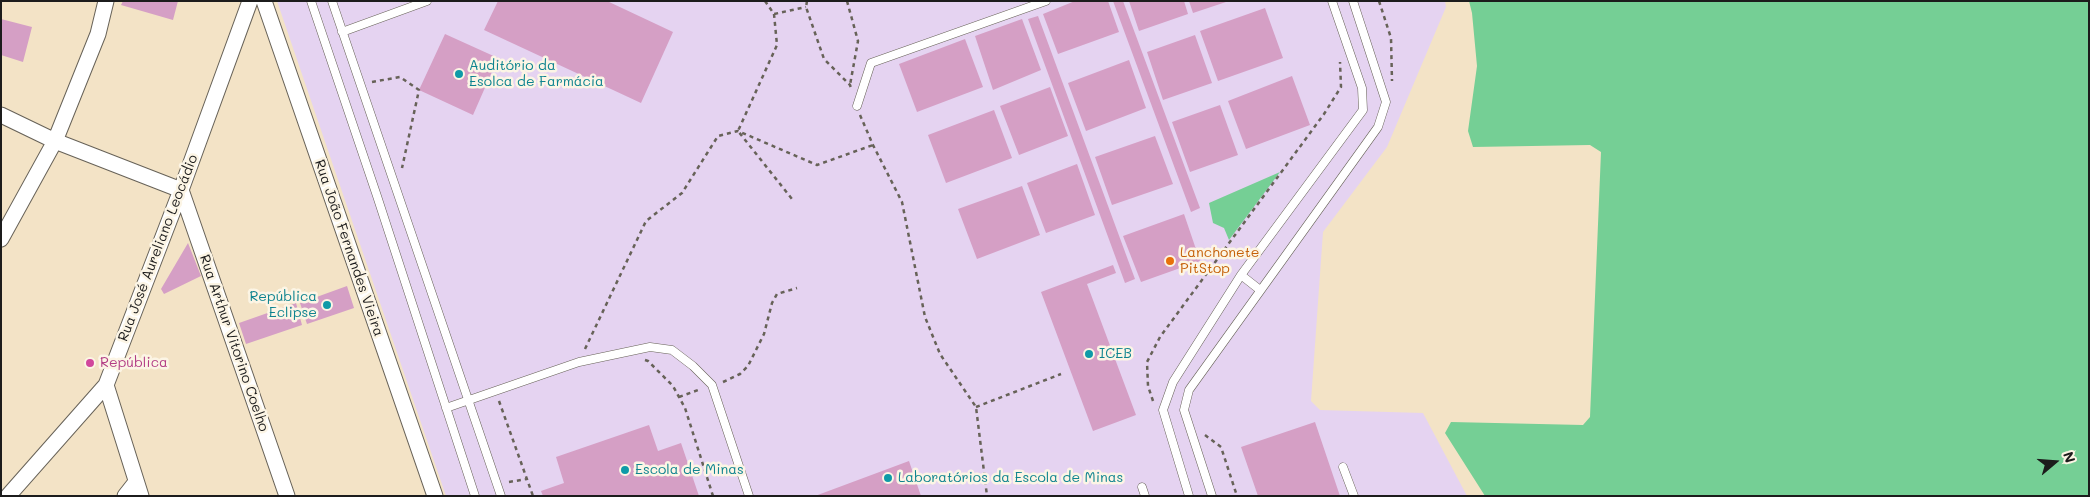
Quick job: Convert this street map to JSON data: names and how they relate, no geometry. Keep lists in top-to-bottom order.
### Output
{
  "streets": {
    "street": ["Rua José Aureliano Leocádio", "Rua João Fernandes Vieira", "Rua Arthur Vitorino Coelho"]
  },
  "crossings": [
    ["Rua José Aureliano Leocádio", "Rua Arthur Vitorino Coelho"]
  ],
  "places": [
    "Auditório da Esolca de Farmácia",
    "Lanchonete PitStop",
    "República Eclipse",
    "ICEB",
    "República",
    "Escola de Minas",
    "Laboratórios da Escola de Minas"
  ],
  "north": "right"
}
